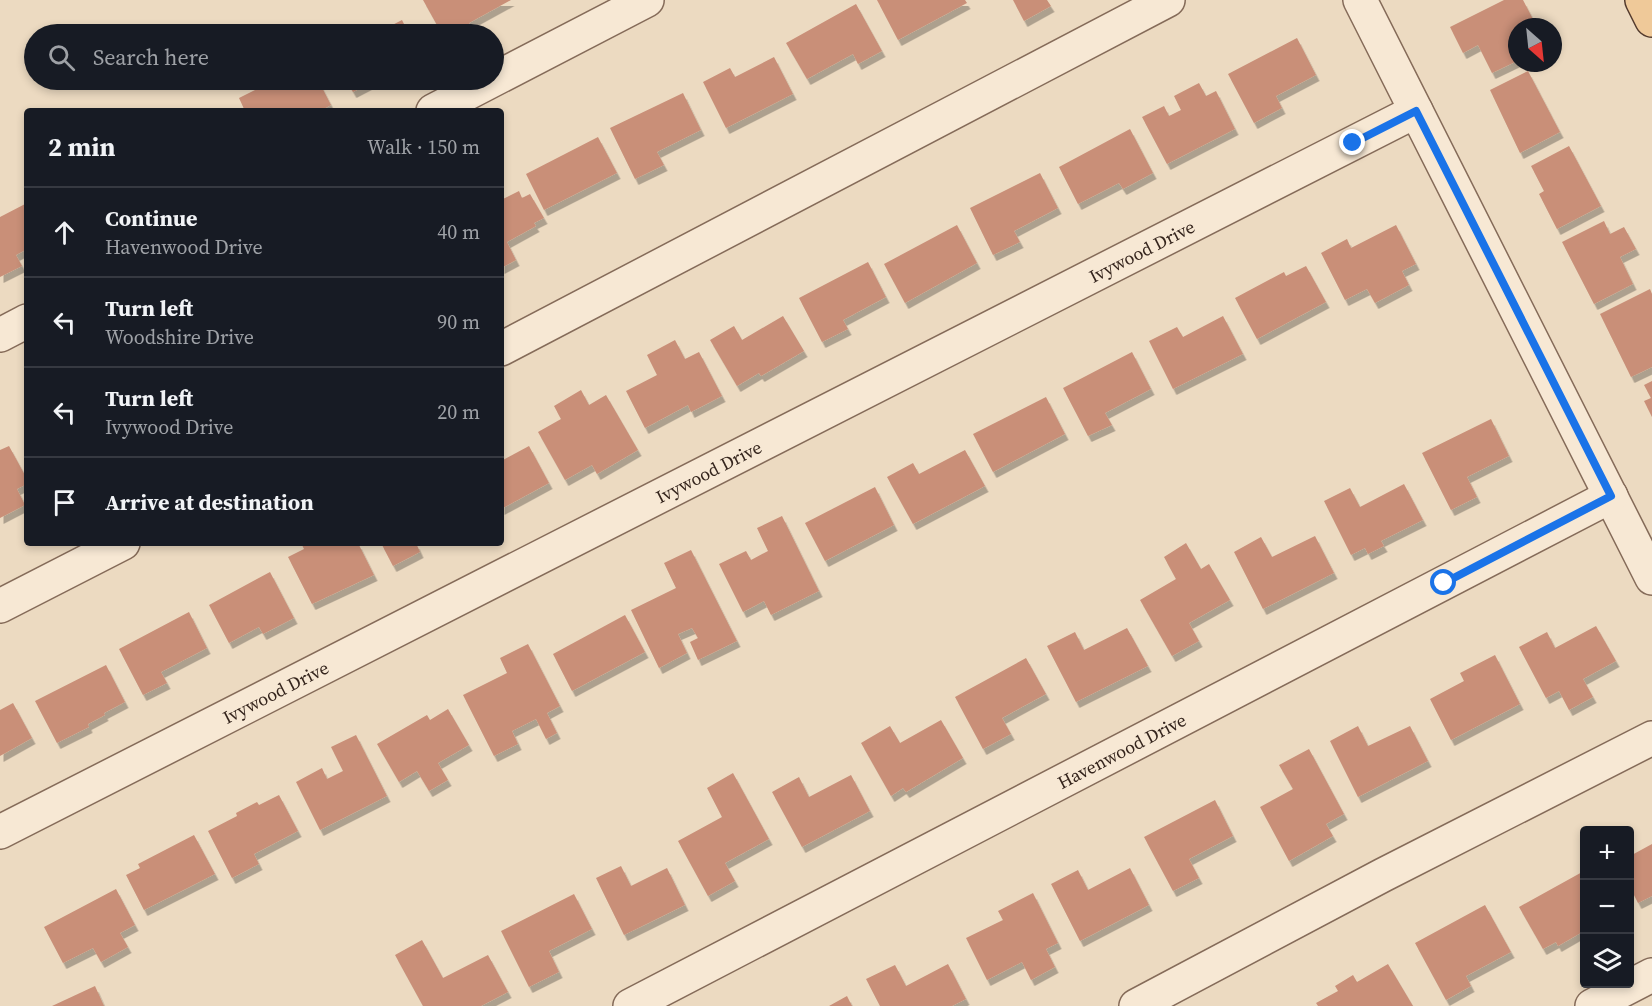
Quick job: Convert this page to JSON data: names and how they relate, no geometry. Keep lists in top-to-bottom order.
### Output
{
  "streets": {
    "street": ["Ivywood Drive", "Havenwood Drive"]
  },
  "north": "bottom right",
  "page": {
    "search": "Search here",
    "heading": ["2 min", "Walk · 150 m"],
    "list": [
      ["Continue", "Havenwood Drive", "40 m"],
      ["Turn left", "Woodshire Drive", "90 m"],
      ["Turn left", "Ivywood Drive", "20 m"],
      "Arrive at destination"
    ],
    "map_buttons": ["+", "−"]
  }
}
